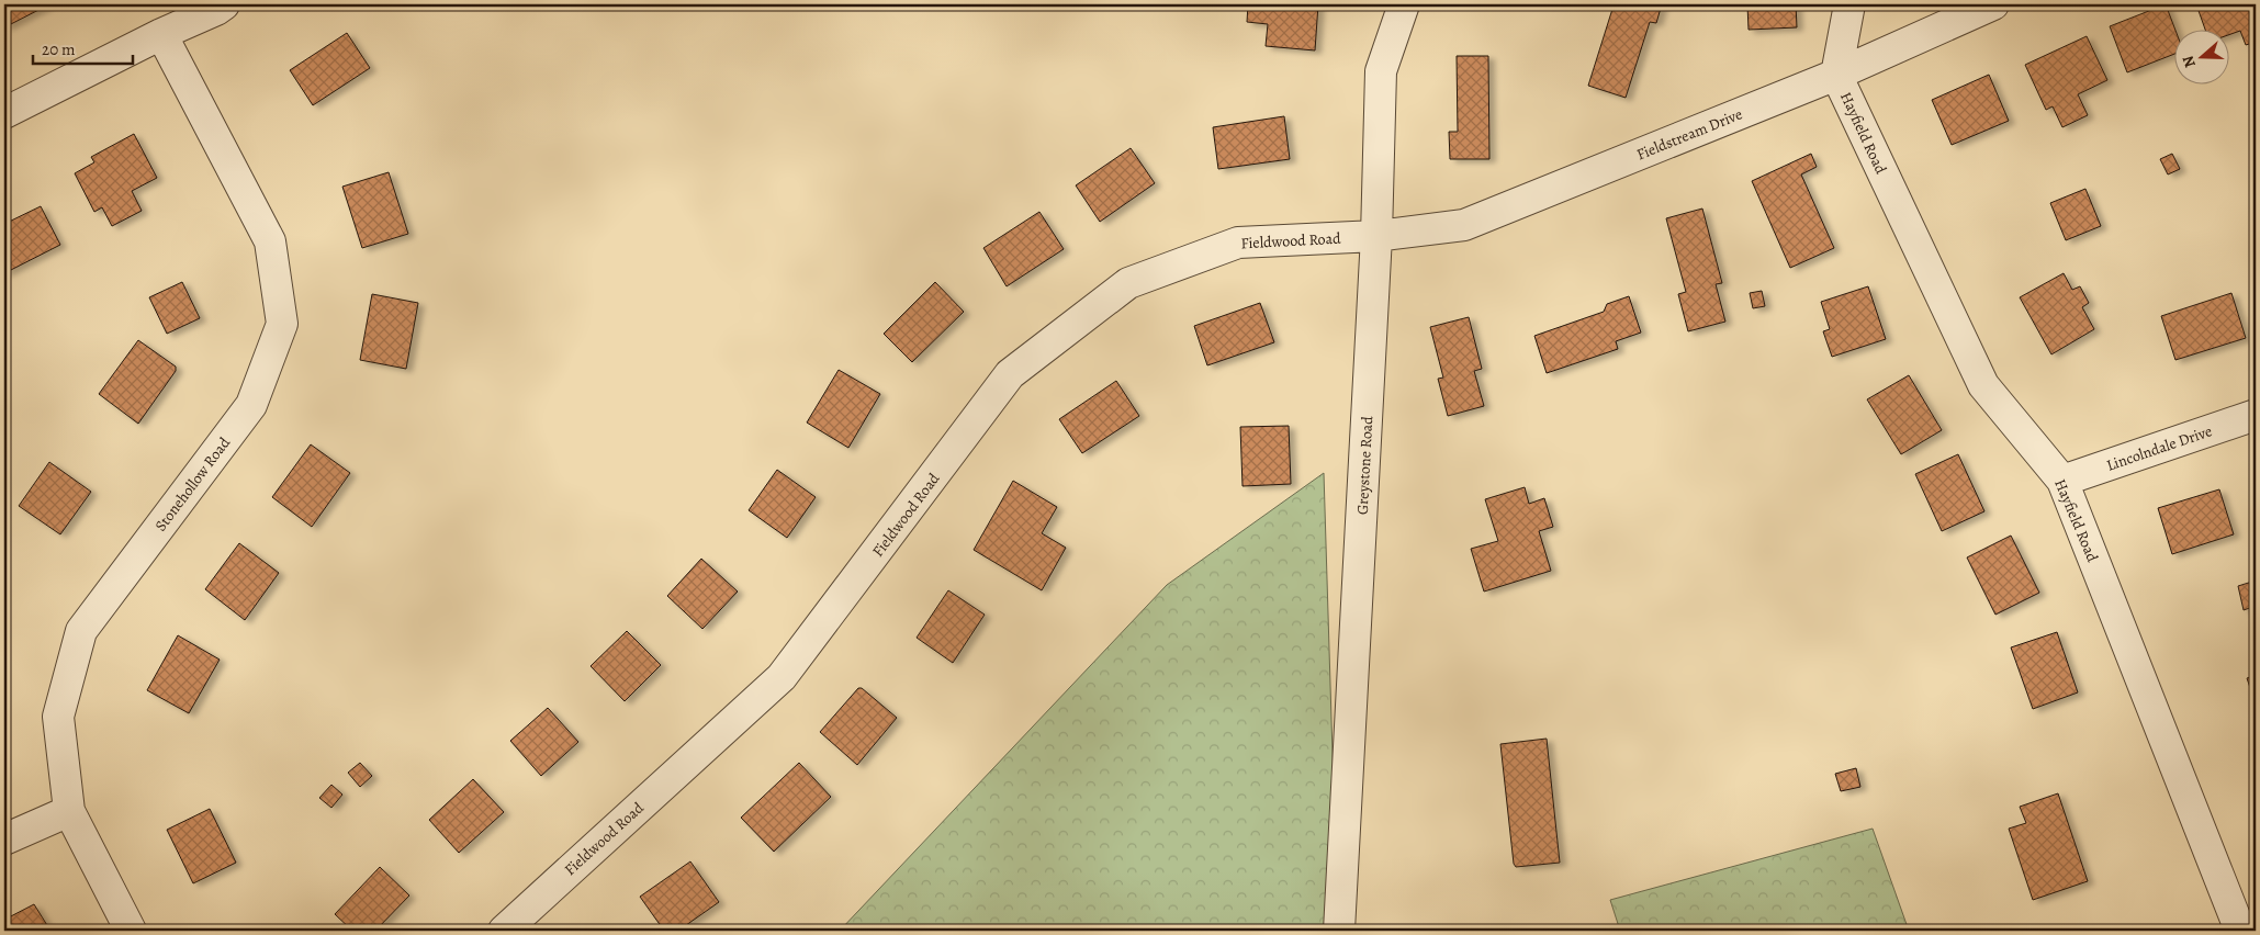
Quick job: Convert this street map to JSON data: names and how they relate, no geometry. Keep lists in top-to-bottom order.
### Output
{
  "streets": {
    "street": [
      "Hayfield Road",
      "Fieldstream Drive",
      "Fieldwood Road",
      "Lincolndale Drive",
      "Greystone Road",
      "Stonehollow Road"
    ]
  },
  "crossings": [
    ["Hayfield Road", "Fieldstream Drive"],
    ["Hayfield Road", "Lincolndale Drive"],
    ["Fieldstream Drive", "Fieldwood Road"],
    ["Fieldstream Drive", "Greystone Road"],
    ["Fieldwood Road", "Greystone Road"]
  ],
  "scale_bar": "20 m",
  "north": "left"
}
